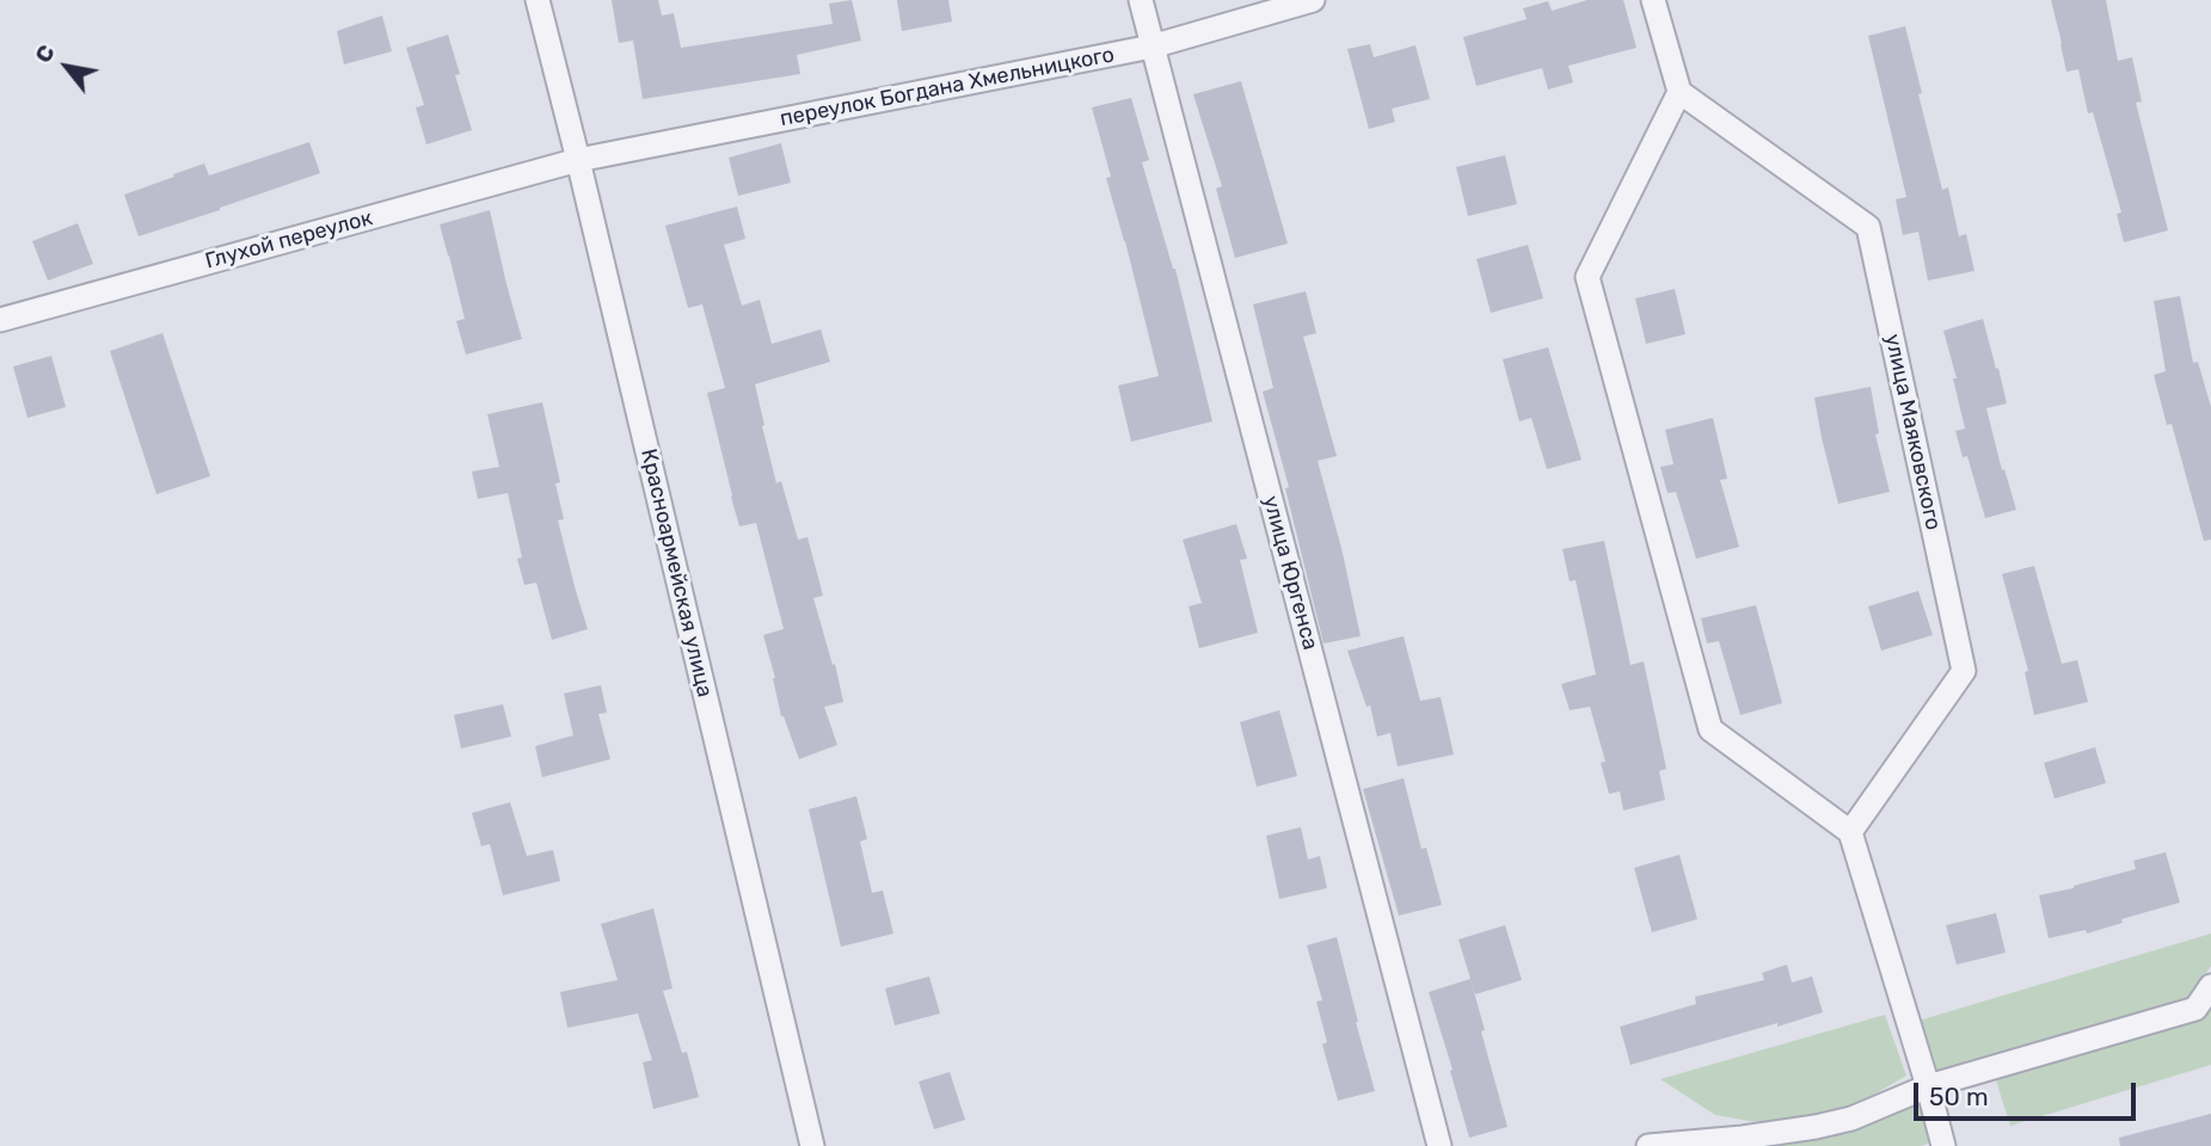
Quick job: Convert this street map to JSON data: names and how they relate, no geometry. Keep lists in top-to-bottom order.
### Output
{
  "streets": {
    "street": [
      "переулок Богдана Хмельницкого",
      "Глухой переулок",
      "улица Маяковского",
      "Красноармейская улица",
      "улица Юргенса"
    ]
  },
  "crossings": [
    ["переулок Богдана Хмельницкого", "Глухой переулок"],
    ["переулок Богдана Хмельницкого", "Красноармейская улица"],
    ["переулок Богдана Хмельницкого", "улица Юргенса"],
    ["Глухой переулок", "Красноармейская улица"]
  ],
  "scale_bar": "50 m",
  "north": "top left"
}
